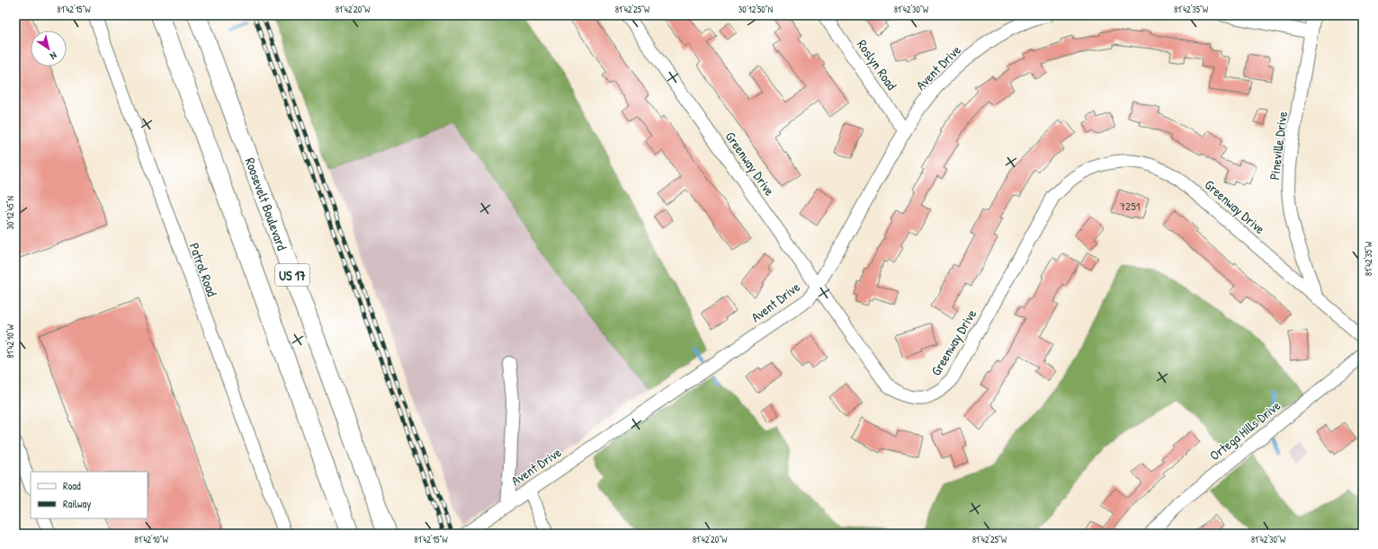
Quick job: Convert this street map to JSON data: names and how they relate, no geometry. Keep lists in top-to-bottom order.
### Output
{
  "streets": {
    "highway": ["Roosevelt Boulevard", "US 17"],
    "street": [
      "Roslyn Road",
      "Avent Drive",
      "Pineville Drive",
      "Greenway Drive",
      "Patrol Road",
      "Ortega Hills Drive"
    ]
  },
  "crossings": [
    ["Roslyn Road", "Avent Drive"],
    ["Avent Drive", "Greenway Drive"],
    ["Pineville Drive", "Greenway Drive"]
  ],
  "house_numbers": ["7251"],
  "legend": ["Road", "Railway"],
  "north": "bottom right",
  "coordinates": [
    "81°42'15\"W",
    "81°42'20\"W",
    "81°42'25\"W",
    "30°12'50\"N",
    "81°42'30\"W",
    "81°42'35\"W",
    "30°12'45\"N",
    "81°42'10\"W"
  ]
}
